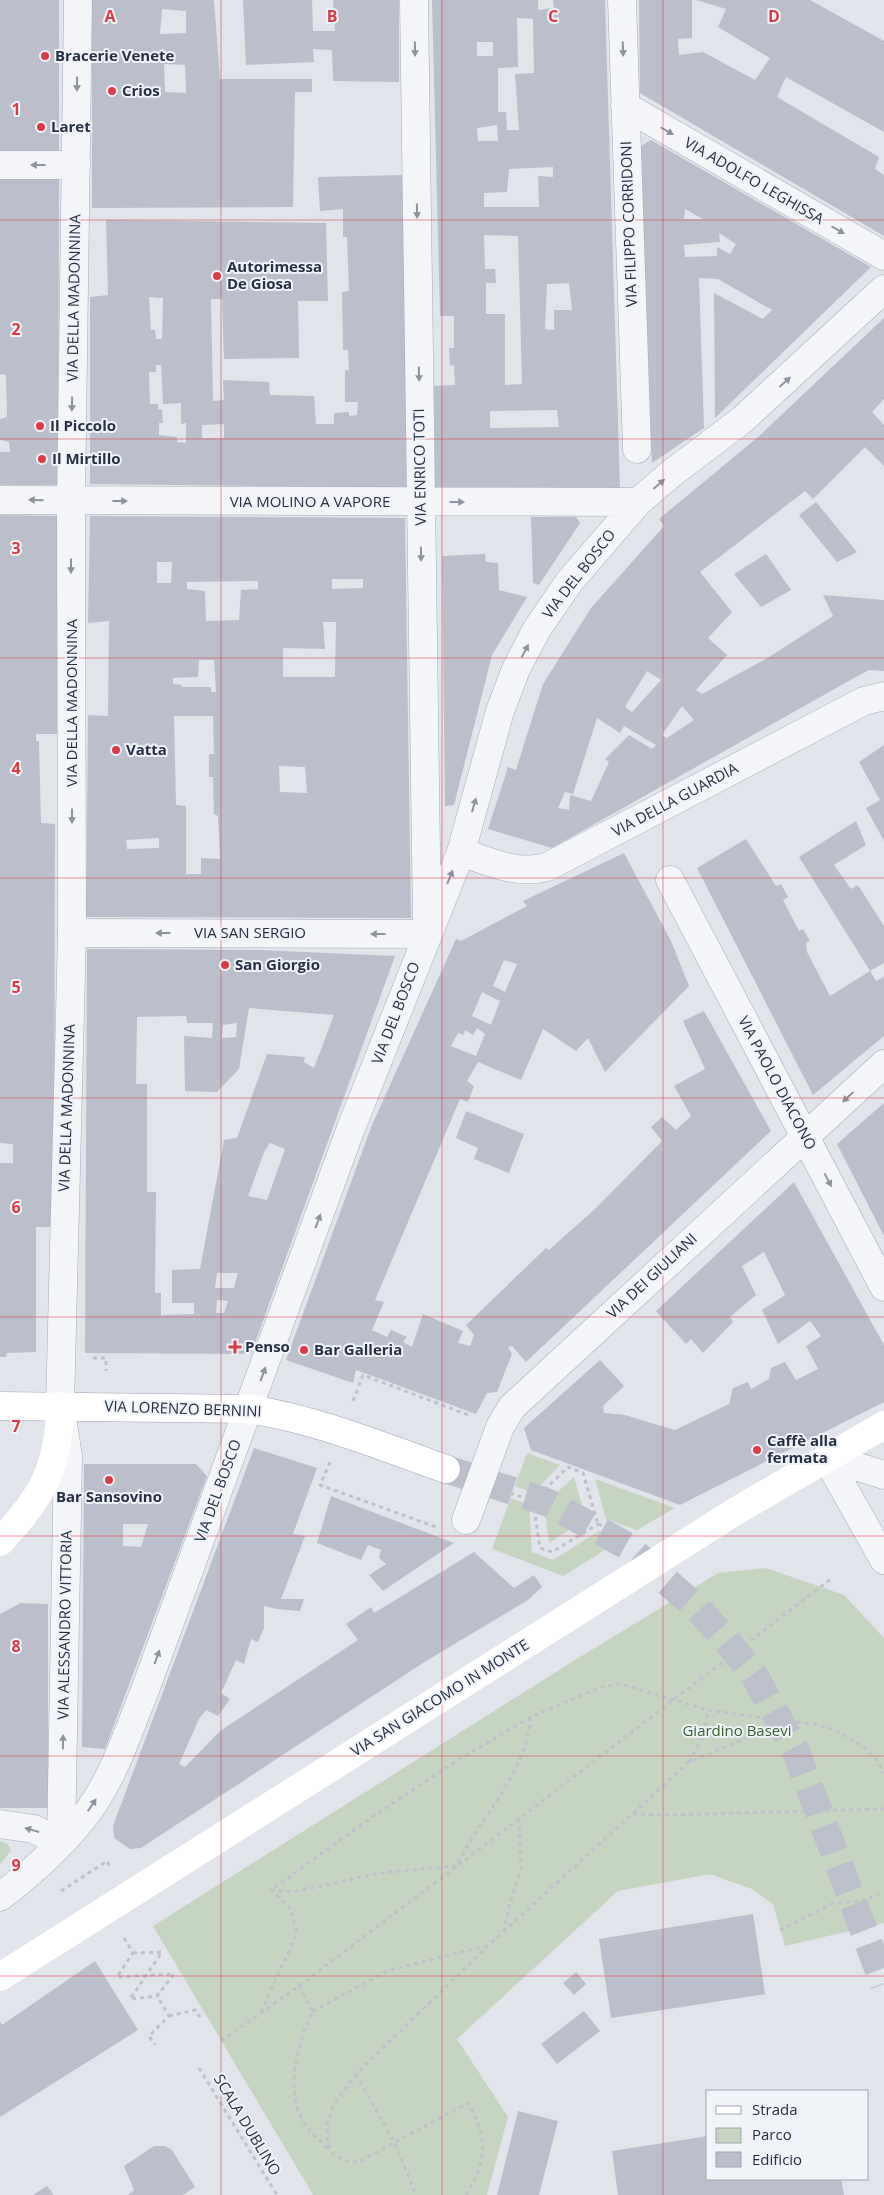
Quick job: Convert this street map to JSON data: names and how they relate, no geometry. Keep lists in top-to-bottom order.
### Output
{
  "streets": {
    "main road": ["VIA LORENZO BERNINI", "VIA SAN GIACOMO IN MONTE"],
    "street": [
      "VIA ADOLFO LEGHISSA",
      "VIA FILIPPO CORRIDONI",
      "VIA DELLA MADONNINA",
      "VIA ENRICO TOTI",
      "VIA MOLINO A VAPORE",
      "VIA DEL BOSCO",
      "VIA DELLA GUARDIA",
      "VIA SAN SERGIO",
      "VIA PAOLO DIACONO",
      "VIA DEI GIULIANI",
      "VIA ALESSANDRO VITTORIA"
    ],
    "path": ["SCALA DUBLINO"]
  },
  "crossings": [
    ["VIA ADOLFO LEGHISSA", "VIA FILIPPO CORRIDONI"],
    ["VIA DELLA MADONNINA", "VIA MOLINO A VAPORE"],
    ["VIA DELLA MADONNINA", "VIA SAN SERGIO"],
    ["VIA DELLA MADONNINA", "VIA LORENZO BERNINI"],
    ["VIA DELLA MADONNINA", "VIA ALESSANDRO VITTORIA"],
    ["VIA ENRICO TOTI", "VIA MOLINO A VAPORE"],
    ["VIA ENRICO TOTI", "VIA DEL BOSCO"],
    ["VIA ENRICO TOTI", "VIA SAN SERGIO"],
    ["VIA MOLINO A VAPORE", "VIA DEL BOSCO"],
    ["VIA DEL BOSCO", "VIA DELLA GUARDIA"],
    ["VIA DEL BOSCO", "VIA SAN SERGIO"],
    ["VIA DEL BOSCO", "VIA LORENZO BERNINI"],
    ["VIA DEL BOSCO", "VIA ALESSANDRO VITTORIA"],
    ["VIA PAOLO DIACONO", "VIA DEI GIULIANI"],
    ["VIA LORENZO BERNINI", "VIA ALESSANDRO VITTORIA"]
  ],
  "one_way": [
    "VIA ADOLFO LEGHISSA",
    "VIA DELLA MADONNINA",
    "VIA ENRICO TOTI",
    "VIA DEL BOSCO",
    "VIA SAN SERGIO",
    "VIA PAOLO DIACONO",
    "VIA ALESSANDRO VITTORIA"
  ],
  "parks": ["Giardino Basevi"],
  "places": {
    "other": [
      "Bracerie Venete",
      "Crios",
      "Laret",
      "Autorimessa De Giosa",
      "Il Piccolo",
      "Il Mirtillo",
      "Vatta",
      "San Giorgio",
      "Bar Galleria",
      "Caffè alla fermata",
      "Bar Sansovino"
    ],
    "health": ["Penso"]
  },
  "legend": ["Strada", "Parco", "Edificio"],
  "grid": {
    "columns": [
      "A",
      "B",
      "C",
      "D"
    ],
    "rows": [
      "1",
      "2",
      "3",
      "4",
      "5",
      "6",
      "7",
      "8",
      "9"
    ]
  }
}
